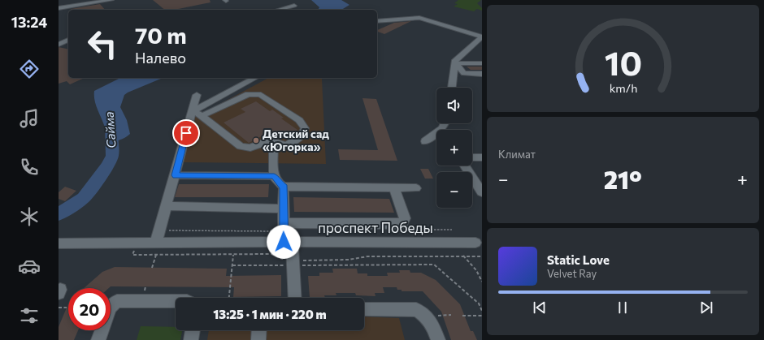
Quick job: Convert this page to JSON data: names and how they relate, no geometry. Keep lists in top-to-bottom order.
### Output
{
  "streets": {
    "street": ["проспект Победы"]
  },
  "water": ["Сайма"],
  "places": ["Детский сад «Югорка»"],
  "page": {
    "tabs": "13:24",
    "turn": ["70 m", "Налево"],
    "map_buttons": ["+", "−"],
    "tile": "Климат",
    "heat": ["−", "21°", "+"],
    "song": ["Static Love", "Velvet Ray"],
    "limit": "20",
    "trip": "13:25 · 1 мин · 220 m",
    "gauge": ["10", "km/h"]
  }
}
